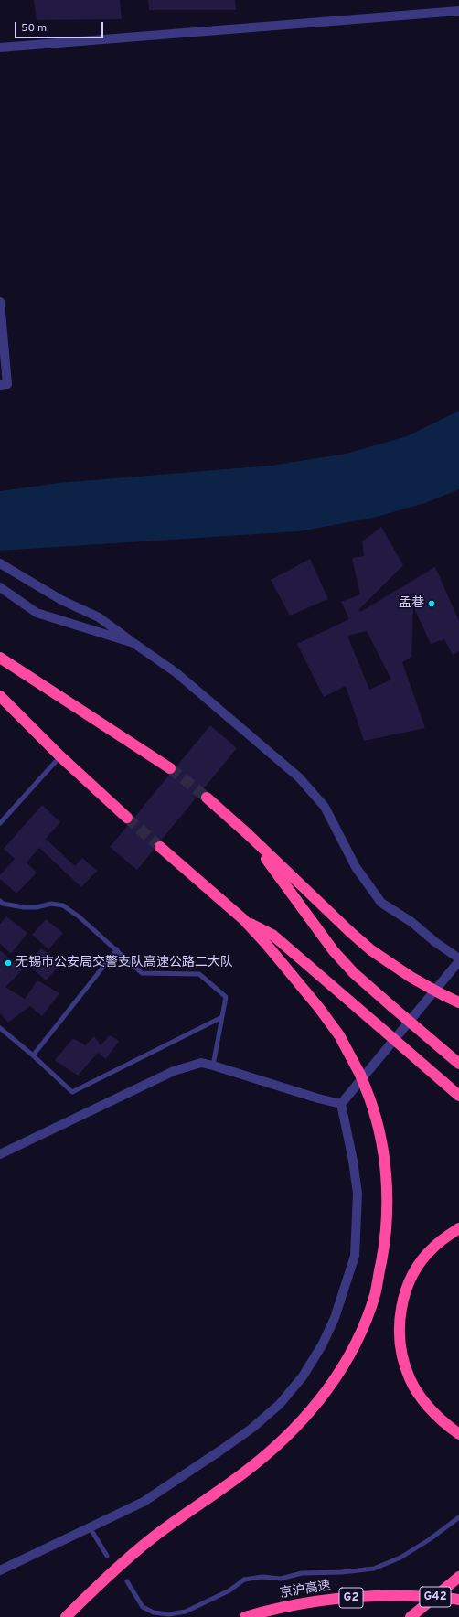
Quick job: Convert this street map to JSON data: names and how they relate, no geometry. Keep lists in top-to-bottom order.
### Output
{
  "streets": {
    "highway": ["京沪高速", "G42", "G2"]
  },
  "places": ["孟巷", "无锡市公安局交警支队高速公路二大队"],
  "scale_bar": "50 m"
}
